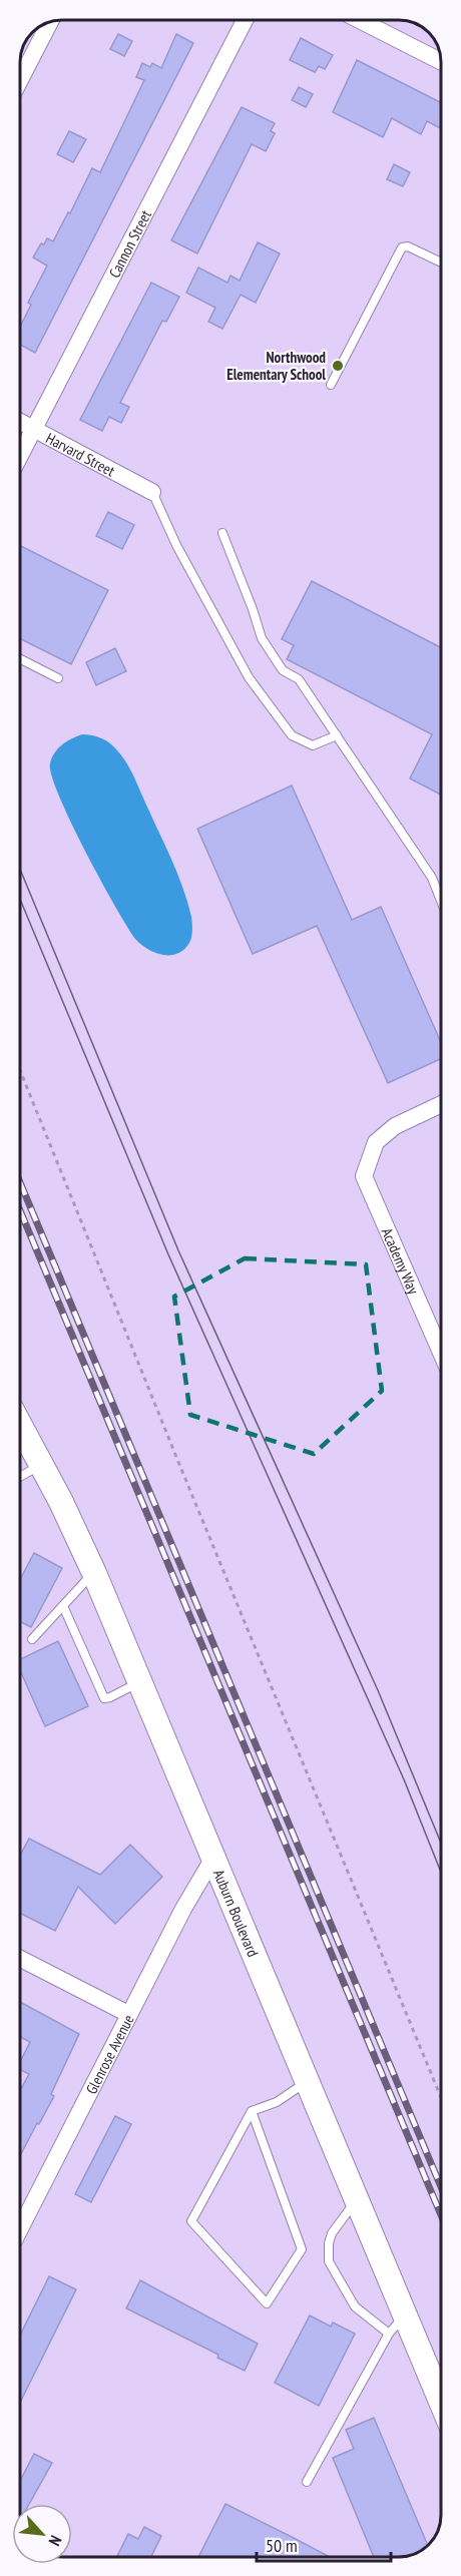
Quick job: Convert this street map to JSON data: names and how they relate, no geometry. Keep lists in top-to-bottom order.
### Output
{
  "streets": {
    "street": [
      "Cannon Street",
      "Harvard Street",
      "Academy Way",
      "Auburn Boulevard",
      "Glenrose Avenue"
    ]
  },
  "crossings": [
    ["Cannon Street", "Harvard Street"],
    ["Auburn Boulevard", "Glenrose Avenue"]
  ],
  "places": ["Northwood Elementary School"],
  "scale_bar": "50 m",
  "north": "bottom right"
}
